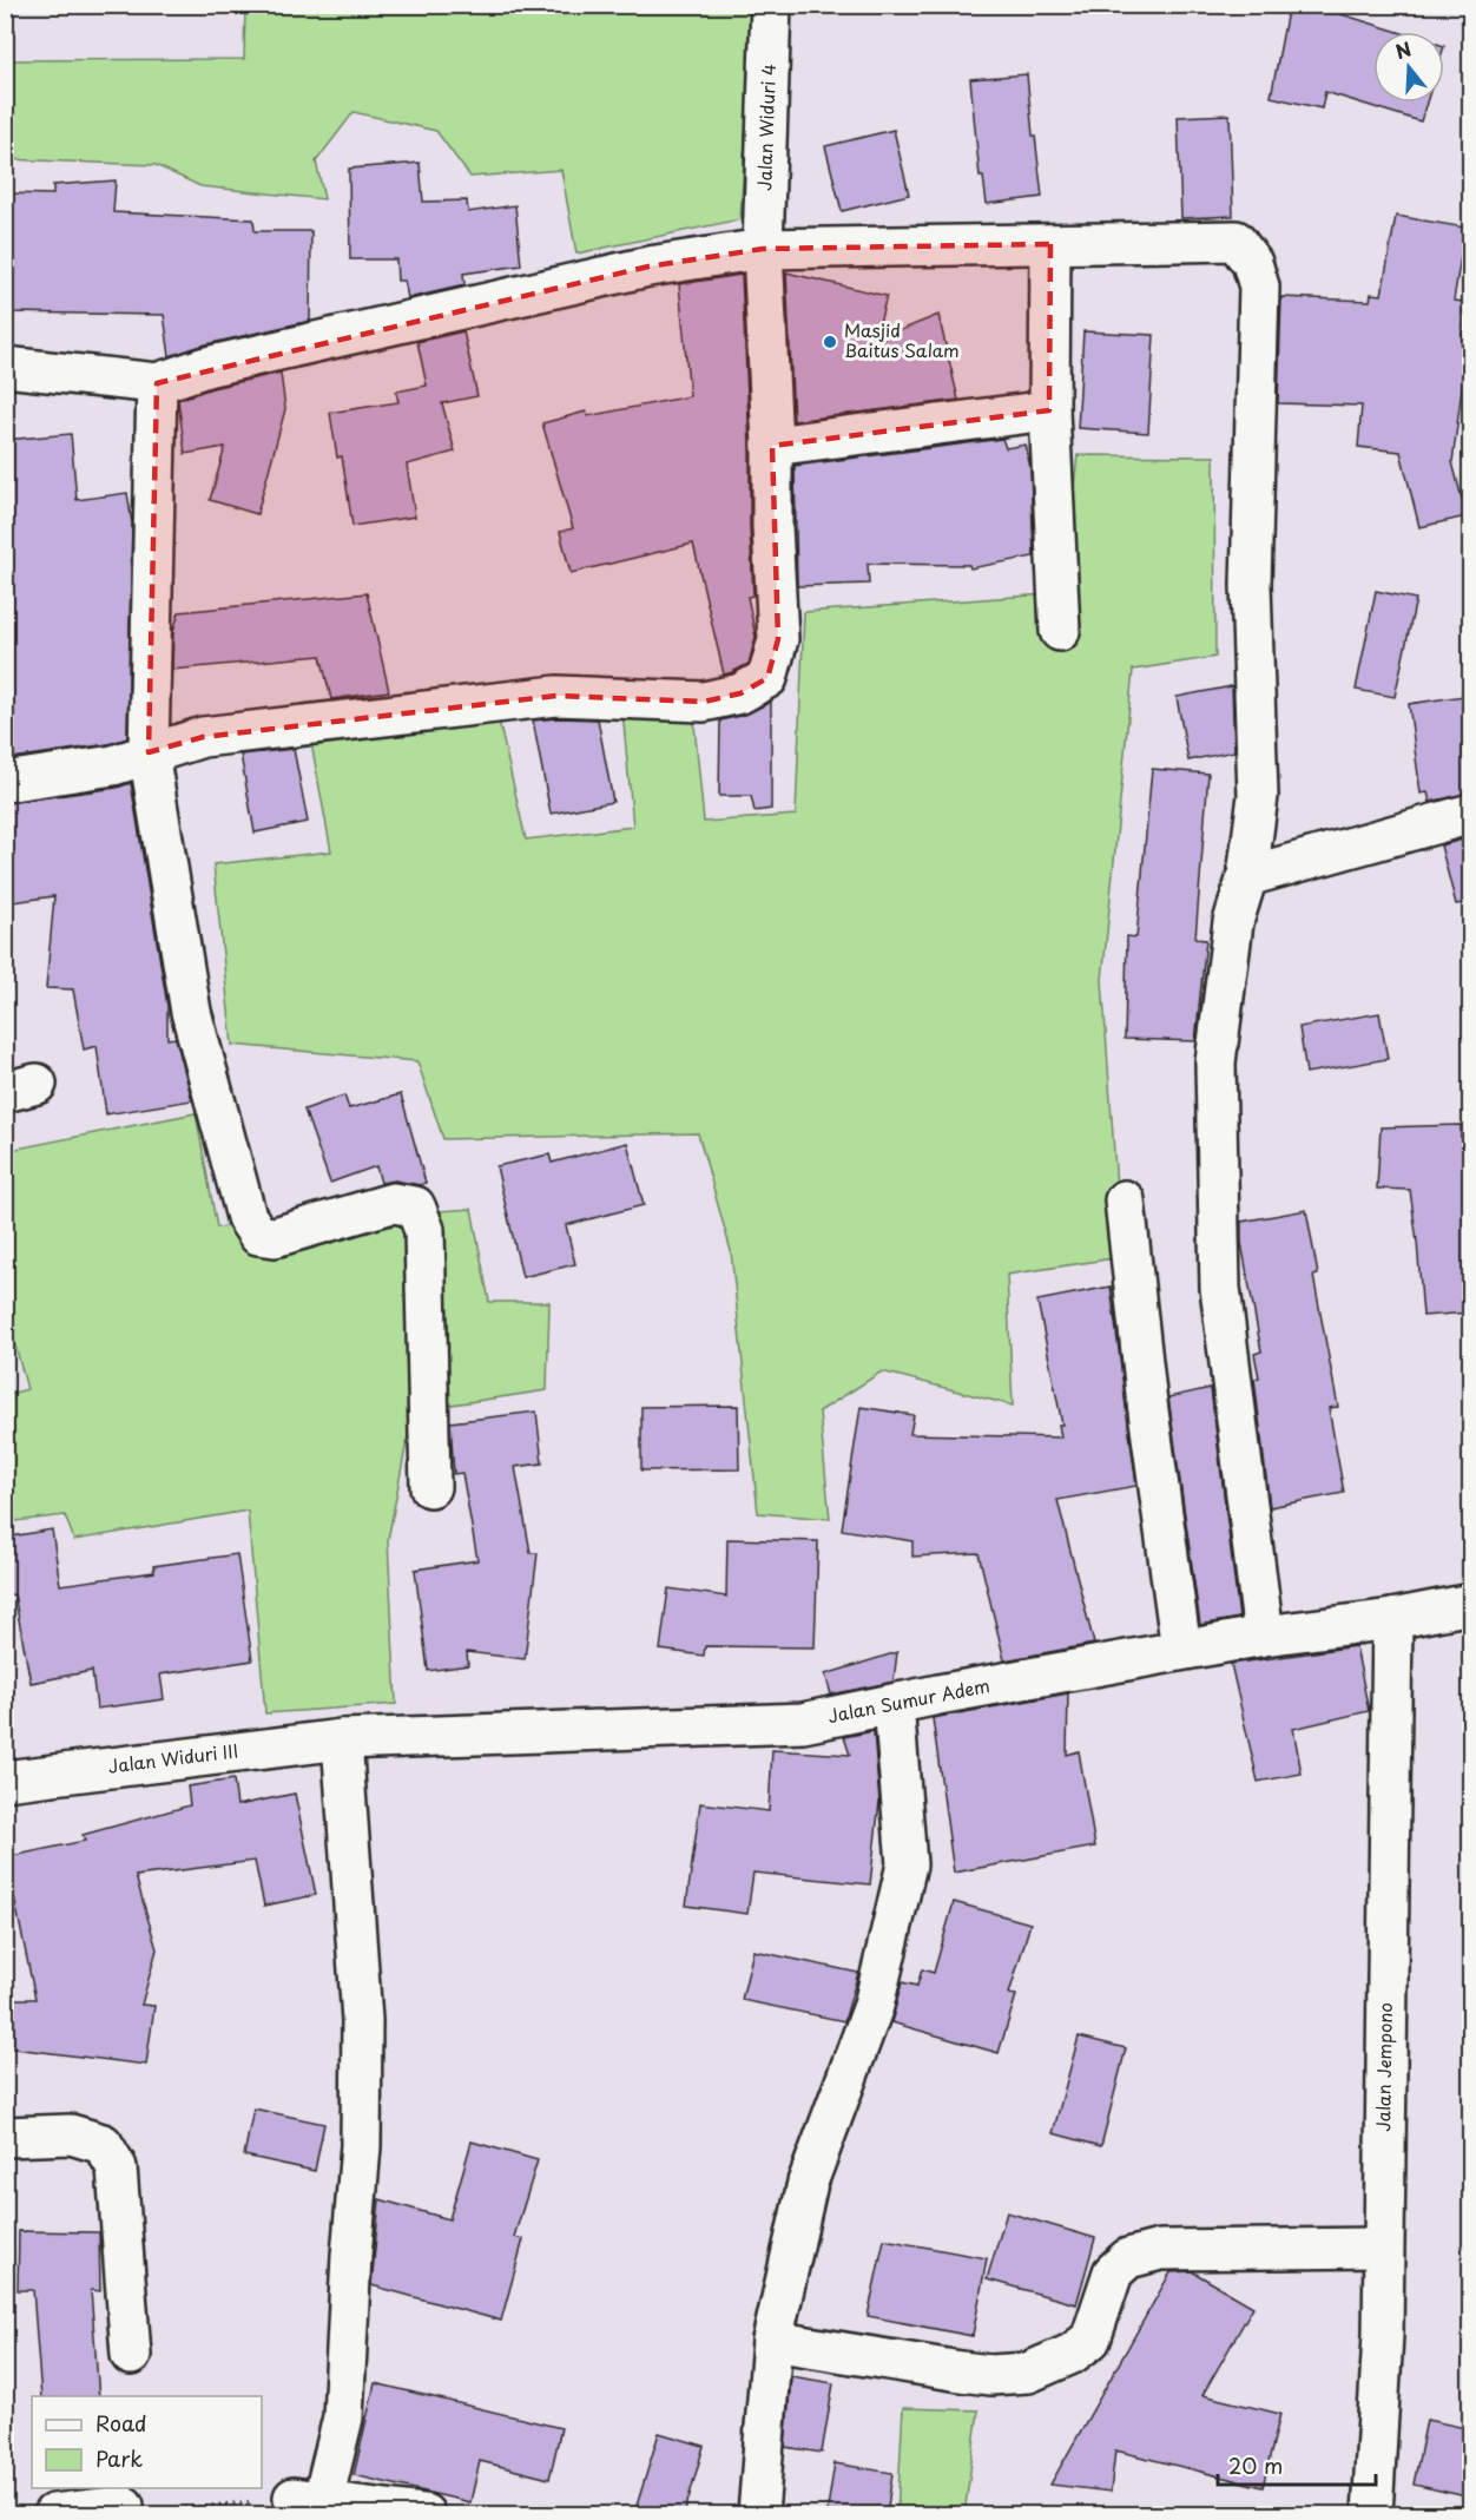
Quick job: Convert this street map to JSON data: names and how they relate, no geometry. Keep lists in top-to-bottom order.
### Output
{
  "streets": {
    "street": [
      "Jalan Widuri 4",
      "Jalan Sumur Adem",
      "Jalan Widuri III",
      "Jalan Jempono"
    ]
  },
  "crossings": [
    ["Jalan Sumur Adem", "Jalan Widuri III"],
    ["Jalan Sumur Adem", "Jalan Jempono"]
  ],
  "places": ["Masjid Baitus Salam"],
  "legend": ["Road", "Park"],
  "scale_bar": "20 m",
  "north": "top"
}
